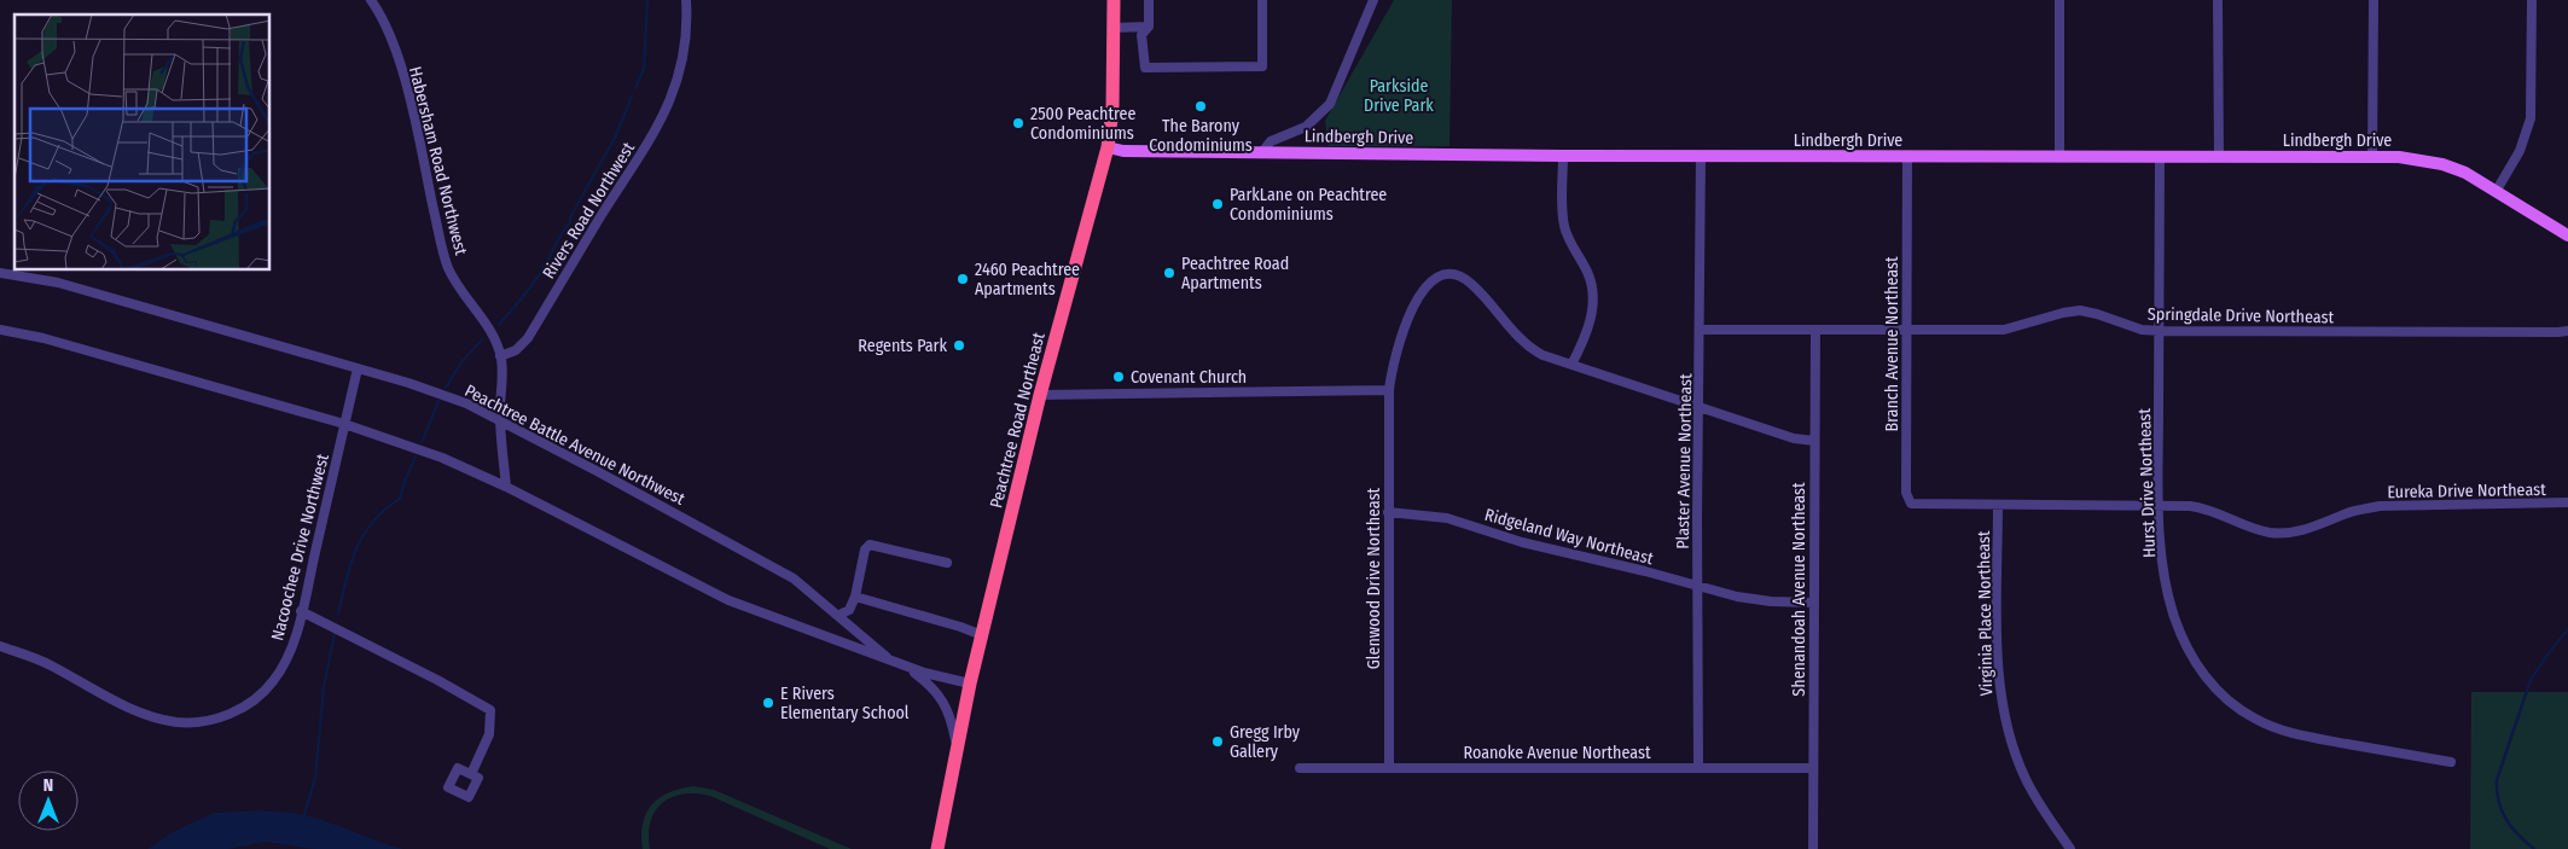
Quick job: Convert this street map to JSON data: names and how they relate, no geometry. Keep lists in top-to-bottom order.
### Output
{
  "streets": {
    "highway": ["Peachtree Road Northeast"],
    "main road": ["Lindbergh Drive"],
    "street": [
      "Habersham Road Northwest",
      "Rivers Road Northwest",
      "Springdale Drive Northeast",
      "Branch Avenue Northeast",
      "Peachtree Battle Avenue Northwest",
      "Plaster Avenue Northeast",
      "Hurst Drive Northeast",
      "Eureka Drive Northeast",
      "Ridgeland Way Northeast",
      "Nacoochee Drive Northwest",
      "Glenwood Drive Northeast",
      "Shenandoah Avenue Northeast",
      "Virginia Place Northeast",
      "Roanoke Avenue Northeast"
    ]
  },
  "crossings": [
    ["Lindbergh Drive", "Branch Avenue Northeast"],
    ["Lindbergh Drive", "Peachtree Road Northeast"],
    ["Lindbergh Drive", "Plaster Avenue Northeast"],
    ["Lindbergh Drive", "Hurst Drive Northeast"],
    ["Habersham Road Northwest", "Rivers Road Northwest"],
    ["Springdale Drive Northeast", "Branch Avenue Northeast"],
    ["Springdale Drive Northeast", "Plaster Avenue Northeast"],
    ["Springdale Drive Northeast", "Hurst Drive Northeast"],
    ["Springdale Drive Northeast", "Shenandoah Avenue Northeast"],
    ["Branch Avenue Northeast", "Eureka Drive Northeast"],
    ["Peachtree Road Northeast", "Peachtree Battle Avenue Northwest"],
    ["Peachtree Battle Avenue Northwest", "Nacoochee Drive Northwest"],
    ["Plaster Avenue Northeast", "Ridgeland Way Northeast"],
    ["Plaster Avenue Northeast", "Glenwood Drive Northeast"],
    ["Plaster Avenue Northeast", "Roanoke Avenue Northeast"],
    ["Hurst Drive Northeast", "Eureka Drive Northeast"],
    ["Eureka Drive Northeast", "Virginia Place Northeast"],
    ["Ridgeland Way Northeast", "Glenwood Drive Northeast"],
    ["Ridgeland Way Northeast", "Shenandoah Avenue Northeast"],
    ["Glenwood Drive Northeast", "Shenandoah Avenue Northeast"],
    ["Glenwood Drive Northeast", "Roanoke Avenue Northeast"],
    ["Shenandoah Avenue Northeast", "Roanoke Avenue Northeast"]
  ],
  "parks": ["Parkside Drive Park"],
  "places": [
    "The Barony Condominiums",
    "2500 Peachtree Condominiums",
    "ParkLane on Peachtree Condominiums",
    "Peachtree Road Apartments",
    "2460 Peachtree Apartments",
    "Regents Park",
    "Covenant Church",
    "E Rivers Elementary School",
    "Gregg Irby Gallery"
  ],
  "north": "top"
}
